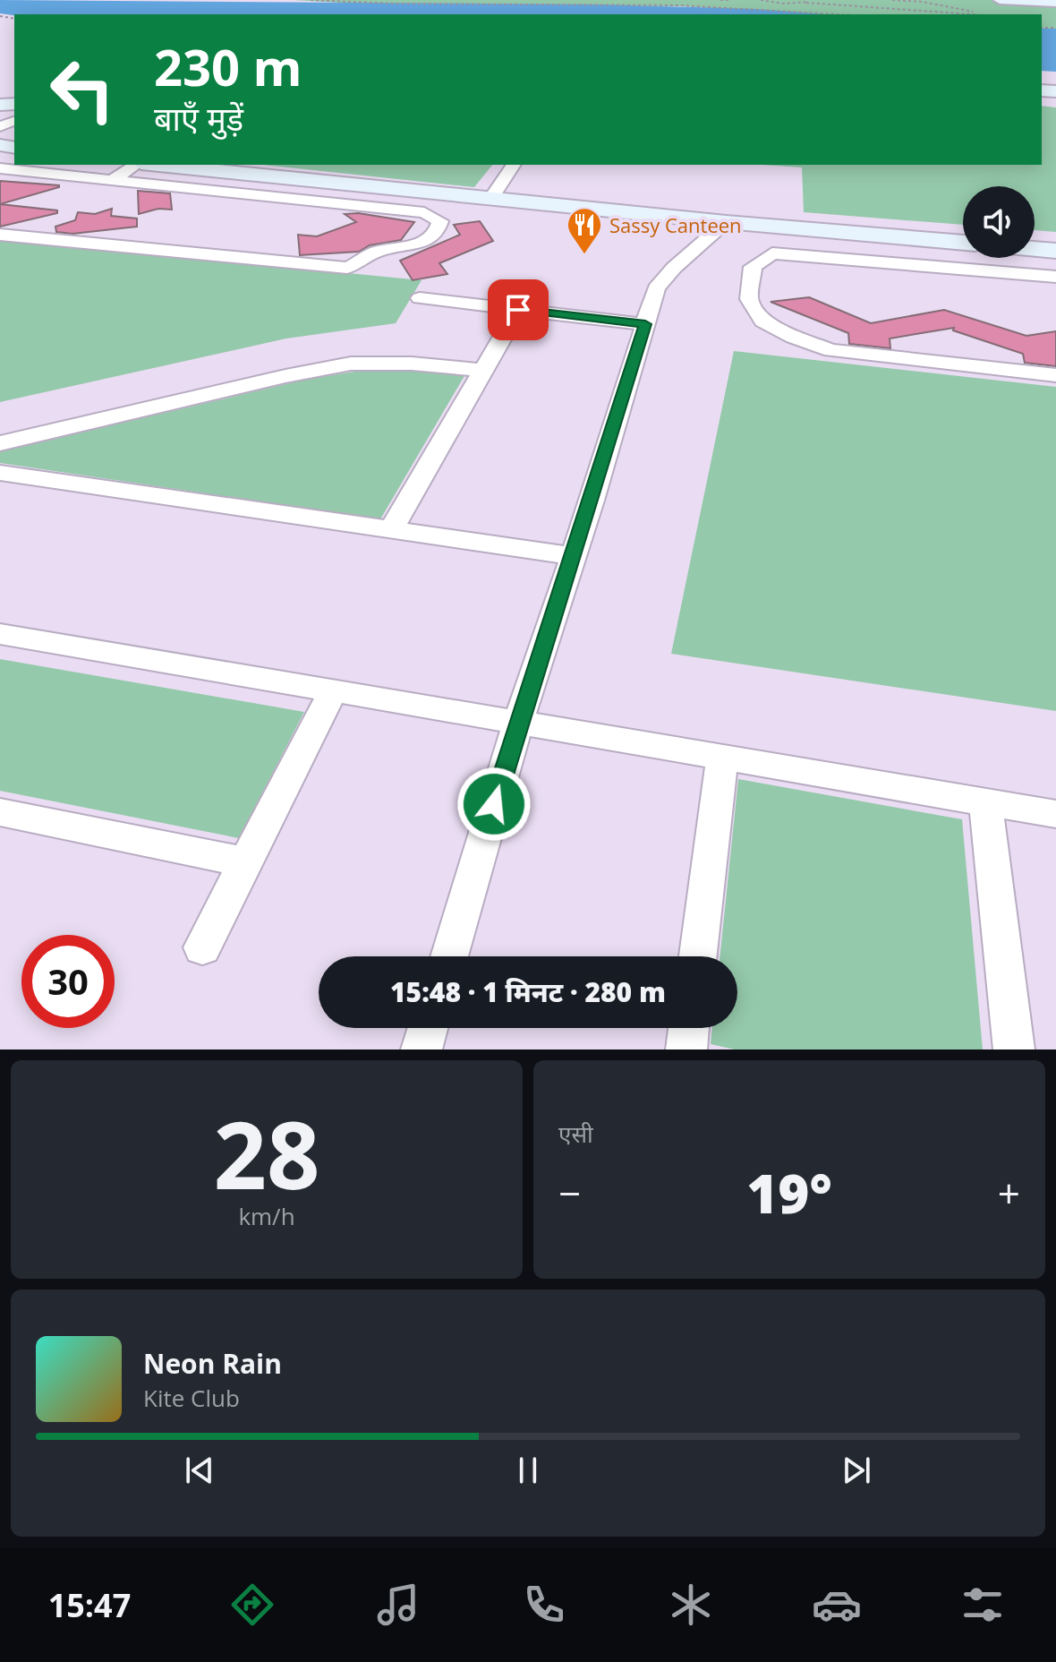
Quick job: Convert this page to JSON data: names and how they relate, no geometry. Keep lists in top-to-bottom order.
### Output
{
  "places": {
    "restaurant": ["Sassy Canteen"]
  },
  "page": {
    "turn": ["230 m", "बाएँ मुड़ें"],
    "limit": "30",
    "trip": "15:48 · 1 मिनट · 280 m",
    "tile": [
      ["28", "km/h"],
      "एसी"
    ],
    "heat": ["−", "19°", "+"],
    "song": ["Neon Rain", "Kite Club"],
    "tabs": "15:47"
  }
}
